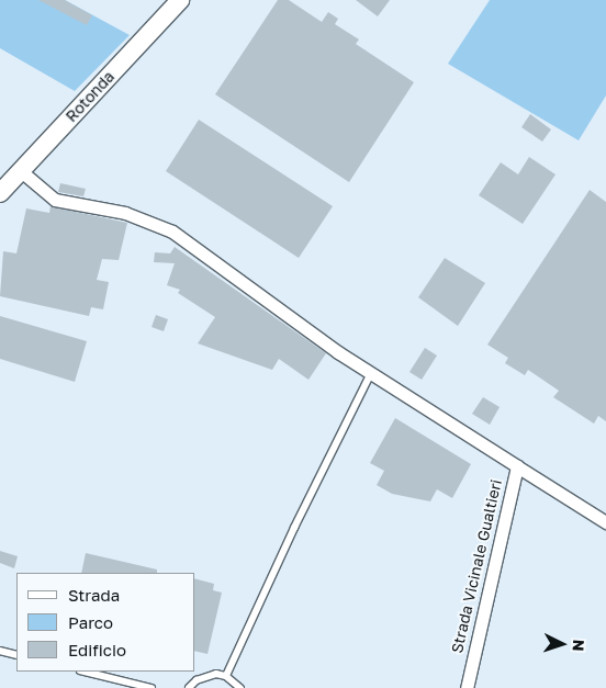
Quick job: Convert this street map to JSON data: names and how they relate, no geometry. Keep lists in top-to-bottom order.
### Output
{
  "streets": {
    "main road": ["Rotonda"],
    "street": ["Strada Vicinale Gualtieri"]
  },
  "crossings": [
    ["Rotonda", "Strada Vicinale Gualtieri"]
  ],
  "legend": ["Strada", "Parco", "Edificio"],
  "north": "right"
}
